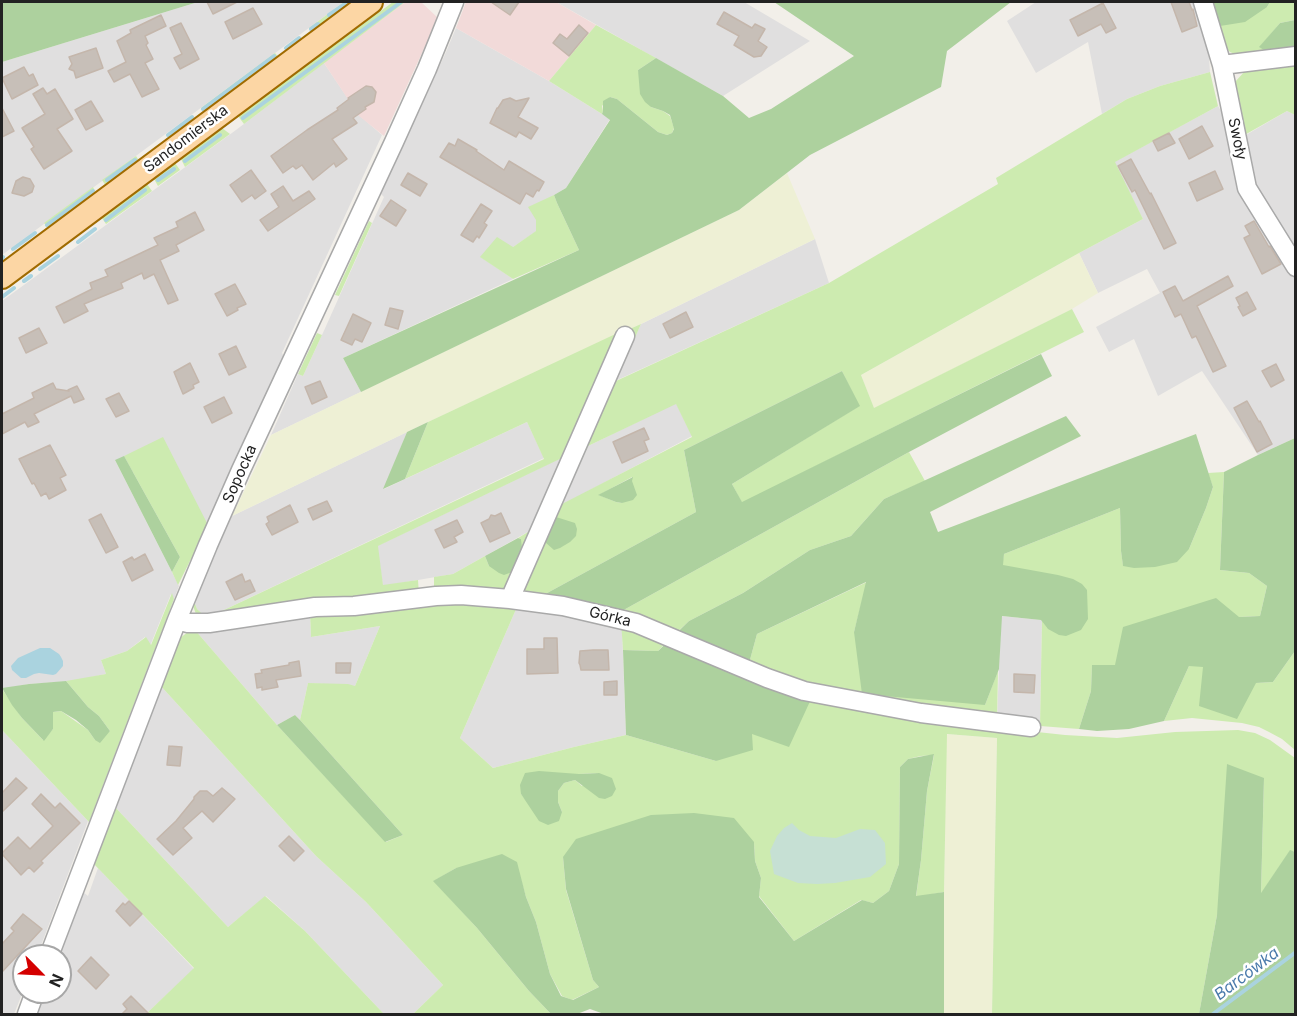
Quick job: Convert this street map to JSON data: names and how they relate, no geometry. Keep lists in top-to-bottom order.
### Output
{
  "streets": {
    "main road": ["Sandomierska"],
    "street": ["Swoły", "Sopocka", "Górka"]
  },
  "crossings": [
    ["Sopocka", "Górka"]
  ],
  "water": ["Barcówka"],
  "north": "bottom right"
}
